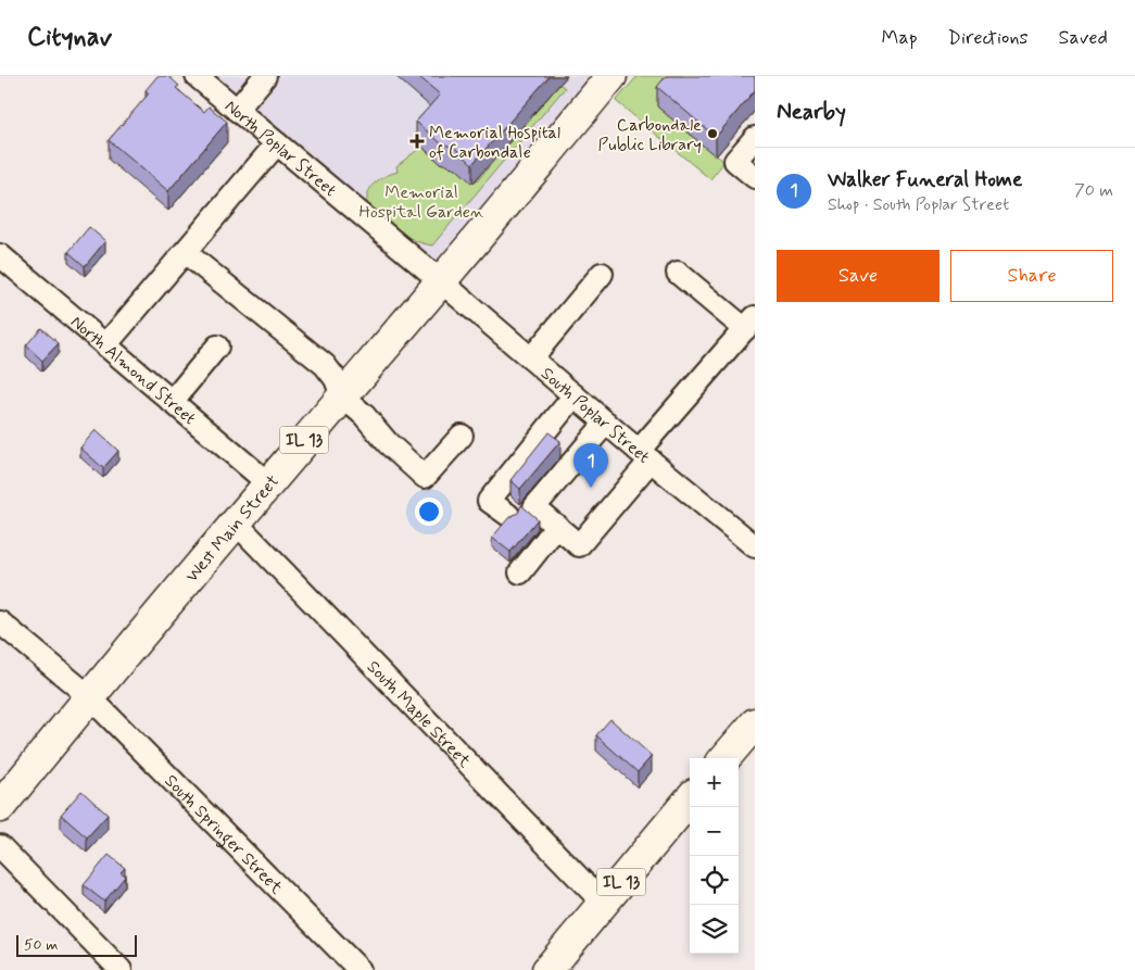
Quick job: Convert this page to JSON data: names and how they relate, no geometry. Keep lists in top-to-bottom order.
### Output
{
  "streets": {
    "highway": ["IL 13", "West Main Street"],
    "street": [
      "North Poplar Street",
      "North Almond Street",
      "South Poplar Street",
      "South Maple Street",
      "South Springer Street"
    ]
  },
  "crossings": [
    ["North Poplar Street", "South Poplar Street"],
    ["North Poplar Street", "West Main Street"],
    ["North Almond Street", "West Main Street"],
    ["South Poplar Street", "West Main Street"],
    ["IL 13", "South Maple Street"],
    ["West Main Street", "South Maple Street"],
    ["West Main Street", "South Springer Street"]
  ],
  "parks": ["Memorial Hospital Garden"],
  "places": {
    "other": ["Carbondale Public Library"],
    "health": ["Memorial Hospital of Carbondale"]
  },
  "scale_bar": "50 m",
  "page": {
    "header": "Citynav",
    "nav": ["Map", "Directions", "Saved"],
    "heading": "Nearby",
    "list": [
      {
        "mark": "1",
        "name": "Walker Funeral Home",
        "note": "Shop · South Poplar Street",
        "value": "70 m"
      }
    ],
    "buttons": ["Save", "Share"],
    "pins": "1",
    "map_buttons": ["+", "−"],
    "scale": "50 m"
  }
}
